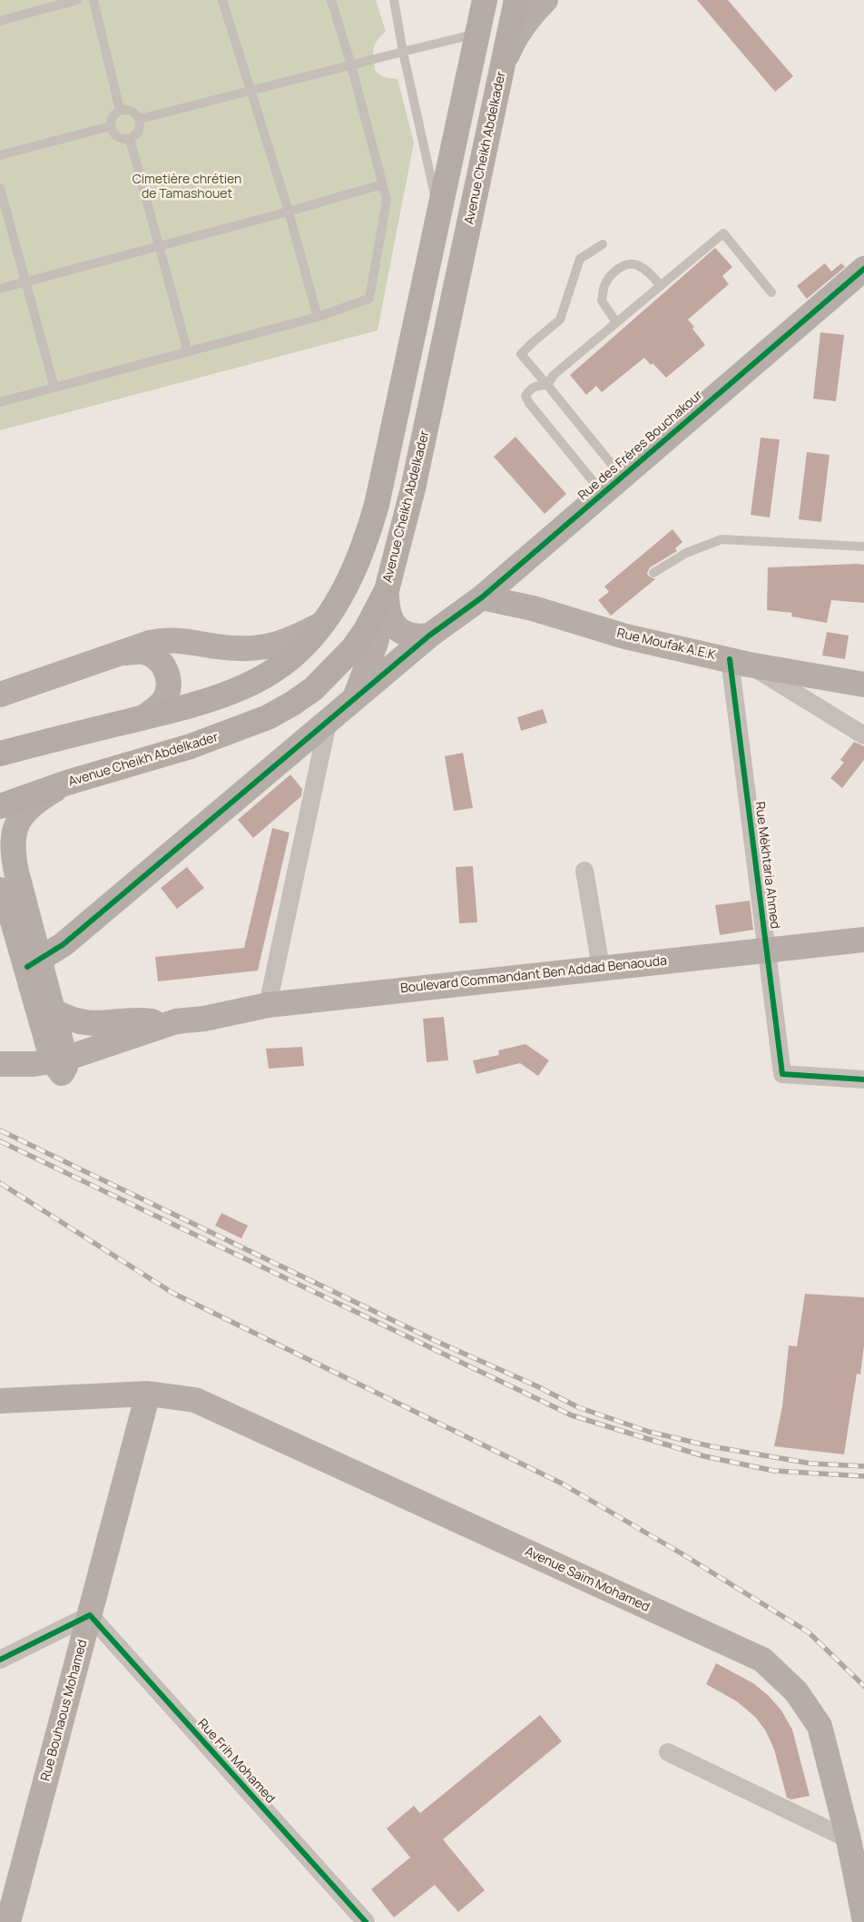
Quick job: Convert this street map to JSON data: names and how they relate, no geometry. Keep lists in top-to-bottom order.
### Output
{
  "streets": {
    "main road": ["Avenue Cheikh Abdelkader"],
    "street": [
      "Rue des Frères Bouchakour",
      "Rue Moufak A.E.K",
      "Rue Mèkhtaria Ahmed",
      "Boulevard Commandant Ben Addad Benaouda",
      "Avenue Saïm Mohamed",
      "Rue Bouhaous Mohamed",
      "Rue Frih Mohamed"
    ]
  },
  "crossings": [
    ["Rue des Frères Bouchakour", "Rue Moufak A.E.K"],
    ["Rue Moufak A.E.K", "Rue Mèkhtaria Ahmed"],
    ["Rue Mèkhtaria Ahmed", "Boulevard Commandant Ben Addad Benaouda"],
    ["Avenue Saïm Mohamed", "Rue Bouhaous Mohamed"],
    ["Rue Bouhaous Mohamed", "Rue Frih Mohamed"]
  ],
  "parks": ["Cimetière chrétien de Tamashouet"]
}
